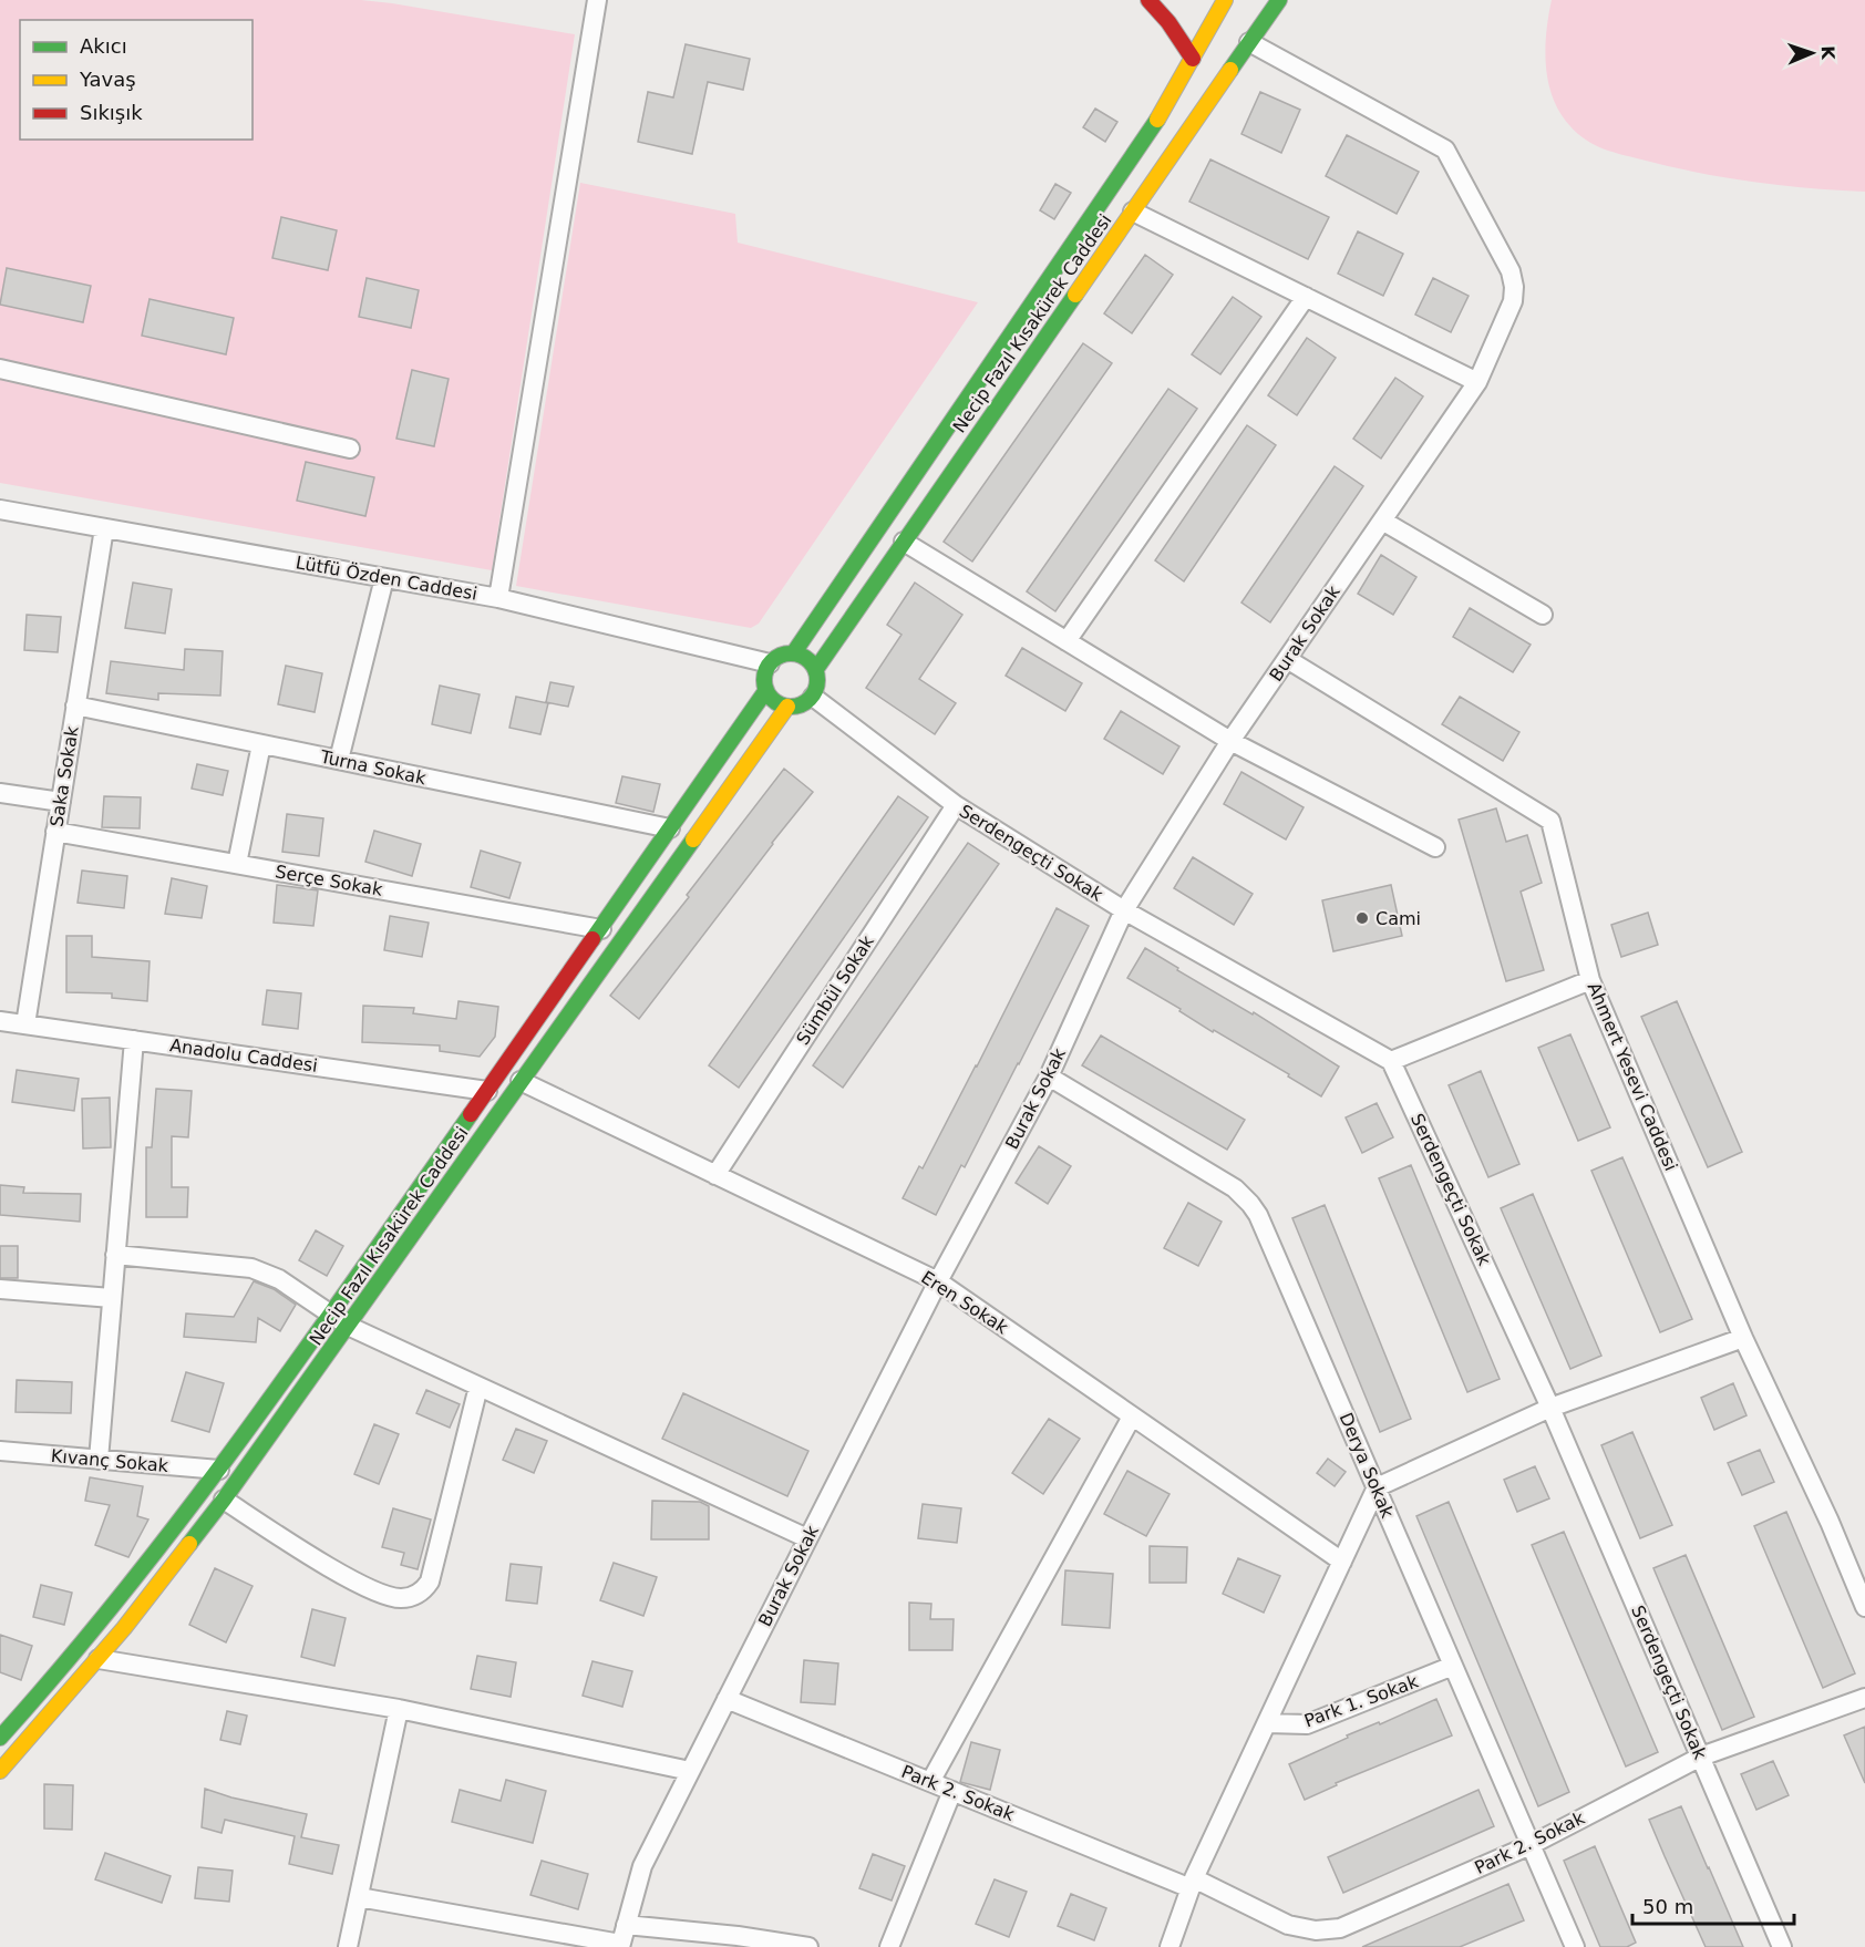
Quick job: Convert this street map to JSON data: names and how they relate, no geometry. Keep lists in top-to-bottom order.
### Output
{
  "streets": {
    "street": [
      "Necip Fazıl Kısakürek Caddesi",
      "Lütfü Özden Caddesi",
      "Burak Sokak",
      "Turna Sokak",
      "Saka Sokak",
      "Serdengeçti Sokak",
      "Serçe Sokak",
      "Sümbül Sokak",
      "Anadolu Caddesi",
      "Ahmert Yesevi Caddesi",
      "Eren Sokak",
      "Kıvanç Sokak",
      "Derya Sokak",
      "Park 1. Sokak",
      "Park 2. Sokak"
    ]
  },
  "crossings": [
    ["Necip Fazıl Kısakürek Caddesi", "Lütfü Özden Caddesi"],
    ["Necip Fazıl Kısakürek Caddesi", "Burak Sokak"],
    ["Necip Fazıl Kısakürek Caddesi", "Turna Sokak"],
    ["Necip Fazıl Kısakürek Caddesi", "Serdengeçti Sokak"],
    ["Necip Fazıl Kısakürek Caddesi", "Serçe Sokak"],
    ["Necip Fazıl Kısakürek Caddesi", "Anadolu Caddesi"],
    ["Necip Fazıl Kısakürek Caddesi", "Eren Sokak"],
    ["Necip Fazıl Kısakürek Caddesi", "Kıvanç Sokak"],
    ["Lütfü Özden Caddesi", "Saka Sokak"],
    ["Lütfü Özden Caddesi", "Serdengeçti Sokak"],
    ["Burak Sokak", "Serdengeçti Sokak"],
    ["Burak Sokak", "Ahmert Yesevi Caddesi"],
    ["Burak Sokak", "Eren Sokak"],
    ["Burak Sokak", "Derya Sokak"],
    ["Burak Sokak", "Park 2. Sokak"],
    ["Turna Sokak", "Saka Sokak"],
    ["Saka Sokak", "Serçe Sokak"],
    ["Saka Sokak", "Anadolu Caddesi"],
    ["Serdengeçti Sokak", "Sümbül Sokak"],
    ["Serdengeçti Sokak", "Park 2. Sokak"],
    ["Sümbül Sokak", "Eren Sokak"],
    ["Derya Sokak", "Park 1. Sokak"],
    ["Derya Sokak", "Park 2. Sokak"]
  ],
  "places": ["Cami"],
  "legend": ["Akıcı", "Yavaş", "Sıkışık"],
  "scale_bar": "50 m",
  "north": "right"
}
